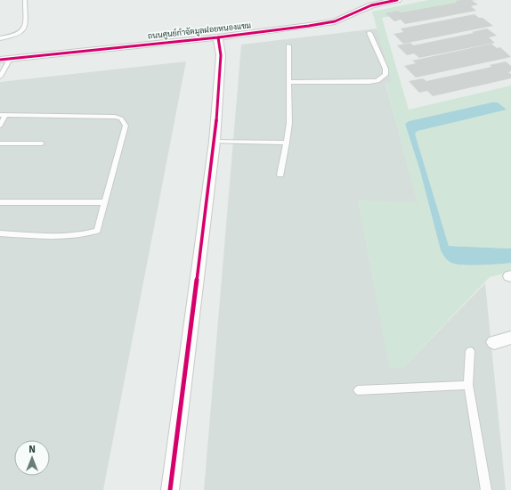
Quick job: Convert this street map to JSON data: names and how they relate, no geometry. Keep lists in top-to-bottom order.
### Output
{
  "streets": {
    "street": ["ถนนศูนย์กำจัดมูลฝอยหนองแขม"]
  },
  "north": "top"
}
